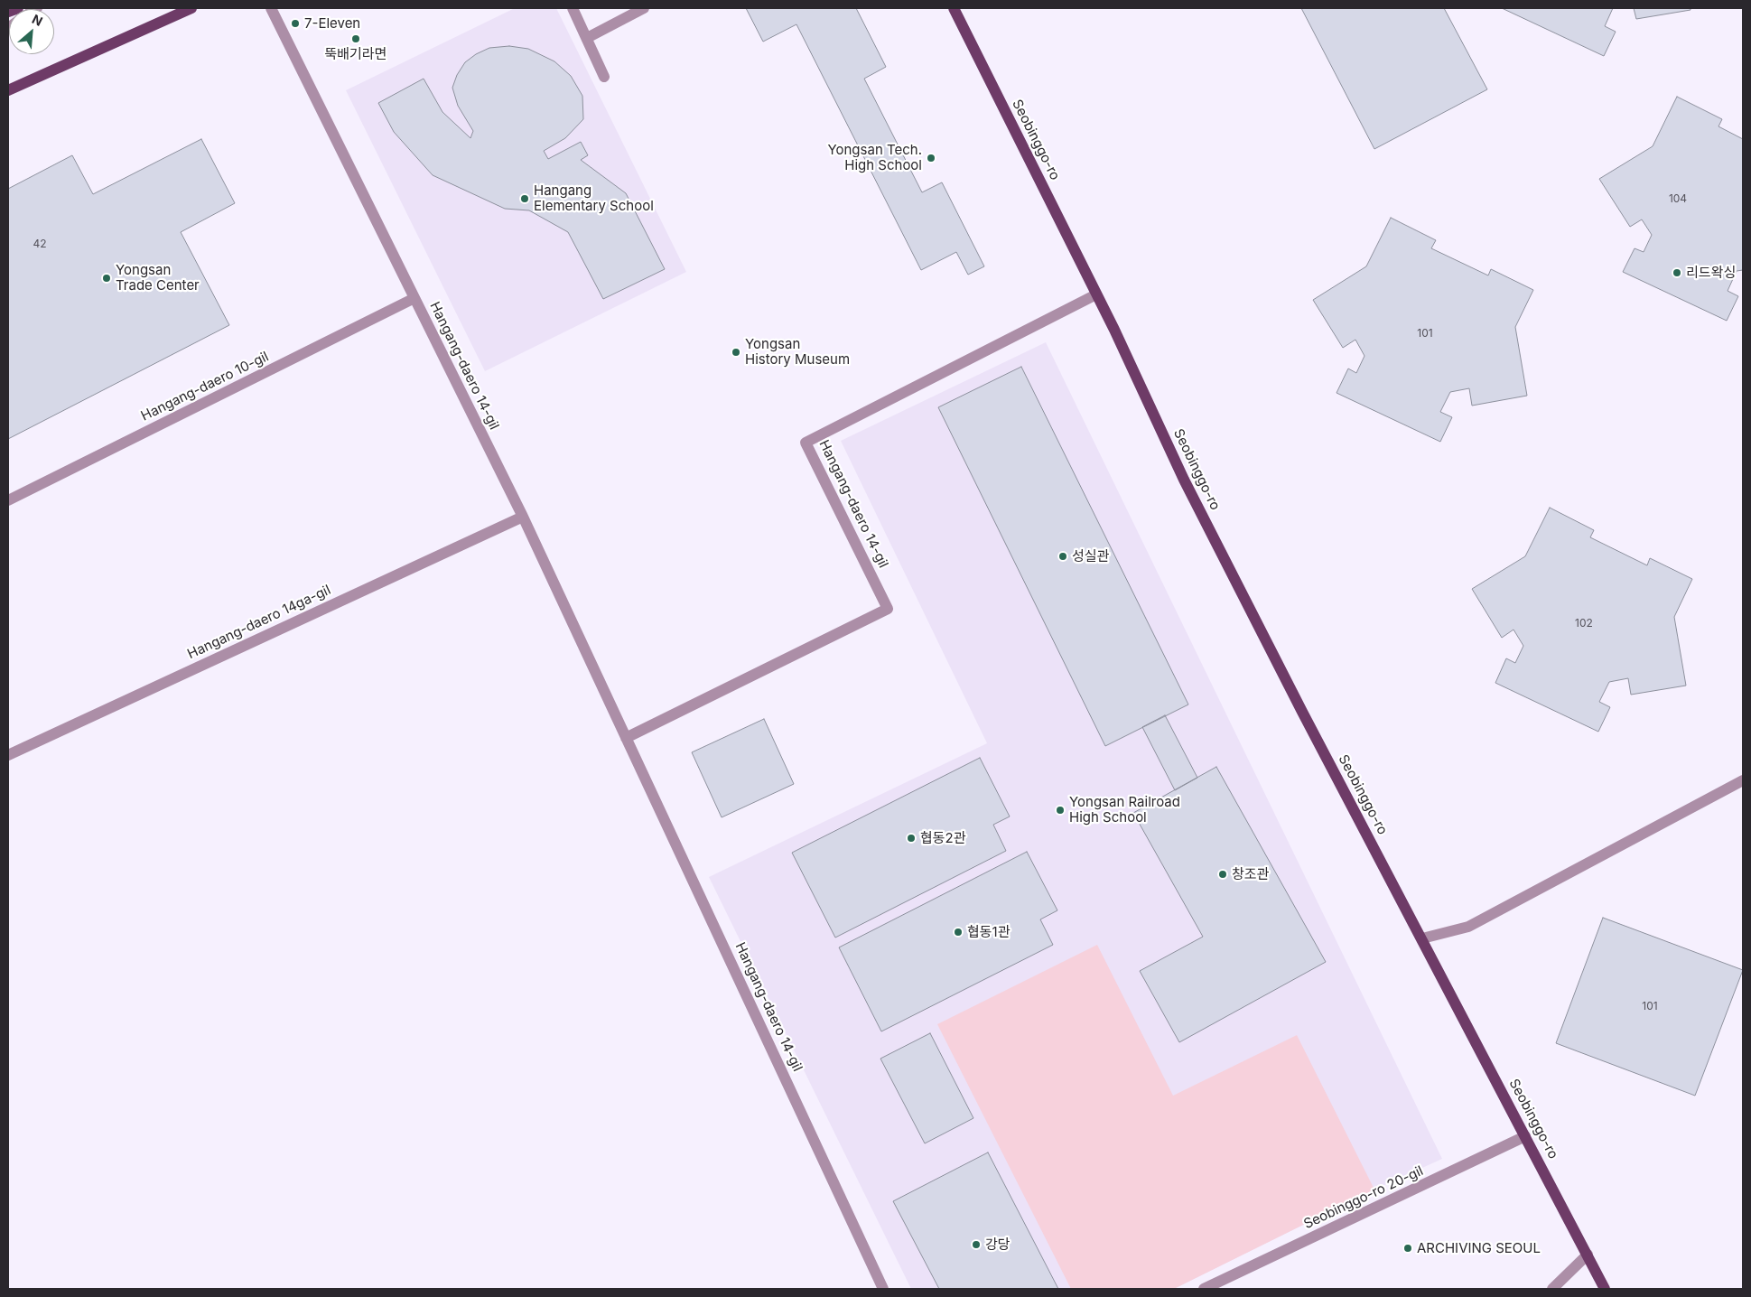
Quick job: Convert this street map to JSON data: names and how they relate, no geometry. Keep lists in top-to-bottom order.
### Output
{
  "streets": {
    "main road": ["Seobinggo-ro"],
    "street": [
      "Hangang-daero 14-gil",
      "Hangang-daero 10-gil",
      "Hangang-daero 14ga-gil",
      "Seobinggo-ro 20-gil"
    ]
  },
  "crossings": [
    ["Seobinggo-ro", "Hangang-daero 14-gil"],
    ["Seobinggo-ro", "Seobinggo-ro 20-gil"],
    ["Hangang-daero 14-gil", "Hangang-daero 10-gil"],
    ["Hangang-daero 14-gil", "Hangang-daero 14ga-gil"]
  ],
  "places": [
    "7-Eleven",
    "뚝배기라면",
    "Yongsan Tech. High School",
    "Hangang Elementary School",
    "리드왁싱",
    "Yongsan Trade Center",
    "Yongsan History Museum",
    "성실관",
    "Yongsan Railroad High School",
    "협동2관",
    "창조관",
    "협동1관",
    "강당",
    "ARCHIVING SEOUL"
  ],
  "house_numbers": [
    "104",
    "42",
    "101",
    "102",
    "101"
  ],
  "north": "top right"
}
